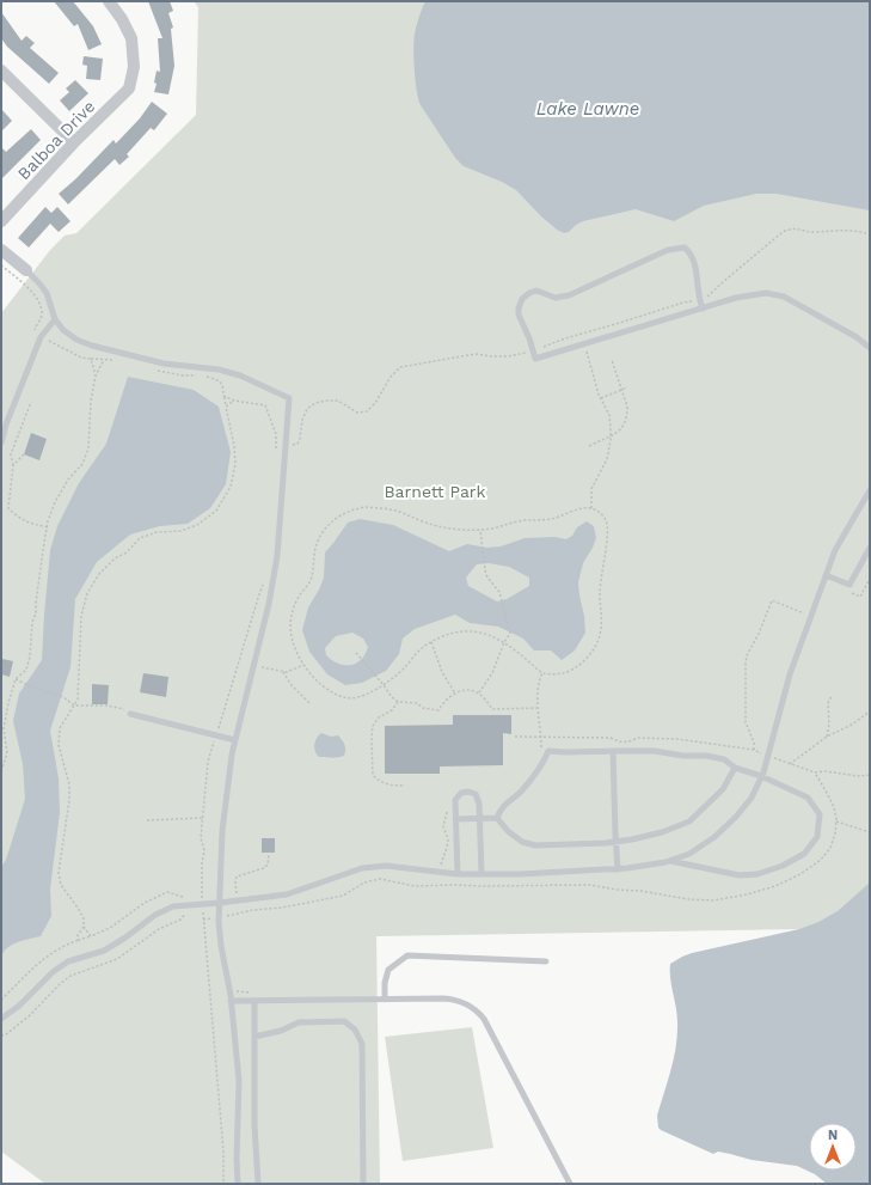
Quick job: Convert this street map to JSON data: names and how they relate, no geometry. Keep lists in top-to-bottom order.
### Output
{
  "streets": {
    "street": ["Balboa Drive"]
  },
  "water": ["Lake Lawne"],
  "parks": ["Barnett Park"],
  "north": "top"
}
